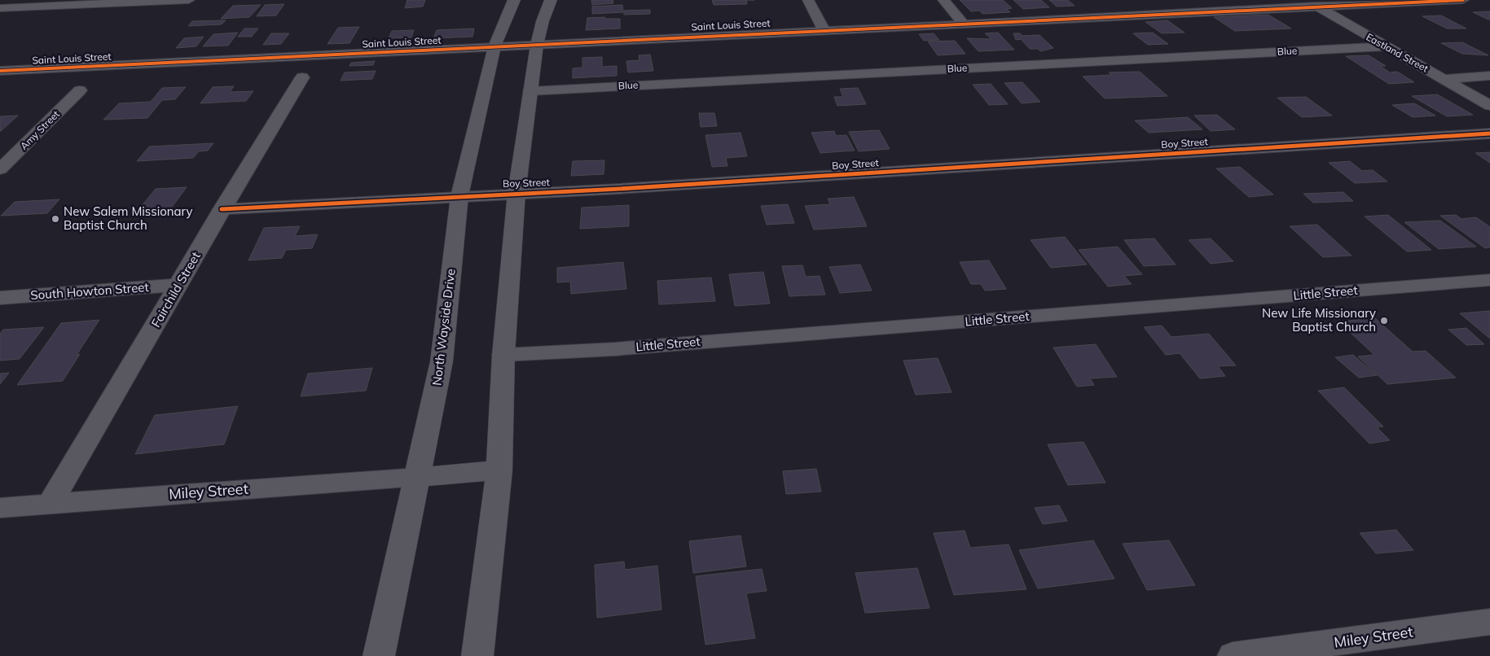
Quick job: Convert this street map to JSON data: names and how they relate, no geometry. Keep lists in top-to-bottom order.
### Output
{
  "streets": {
    "main road": ["North Wayside Drive"],
    "street": [
      "Saint Louis Street",
      "Blue",
      "Eastland Street",
      "Amy Street",
      "Boy Street",
      "Fairchild Street",
      "South Howton Street",
      "Little Street",
      "Miley Street"
    ]
  },
  "crossings": [
    ["Saint Louis Street", "Eastland Street"],
    ["Saint Louis Street", "North Wayside Drive"],
    ["Blue", "Eastland Street"],
    ["Boy Street", "Fairchild Street"],
    ["Boy Street", "North Wayside Drive"],
    ["Fairchild Street", "South Howton Street"],
    ["Fairchild Street", "Miley Street"],
    ["North Wayside Drive", "Miley Street"]
  ],
  "places": ["New Salem Missionary Baptist Church", "New Life Missionary Baptist Church"]
}
